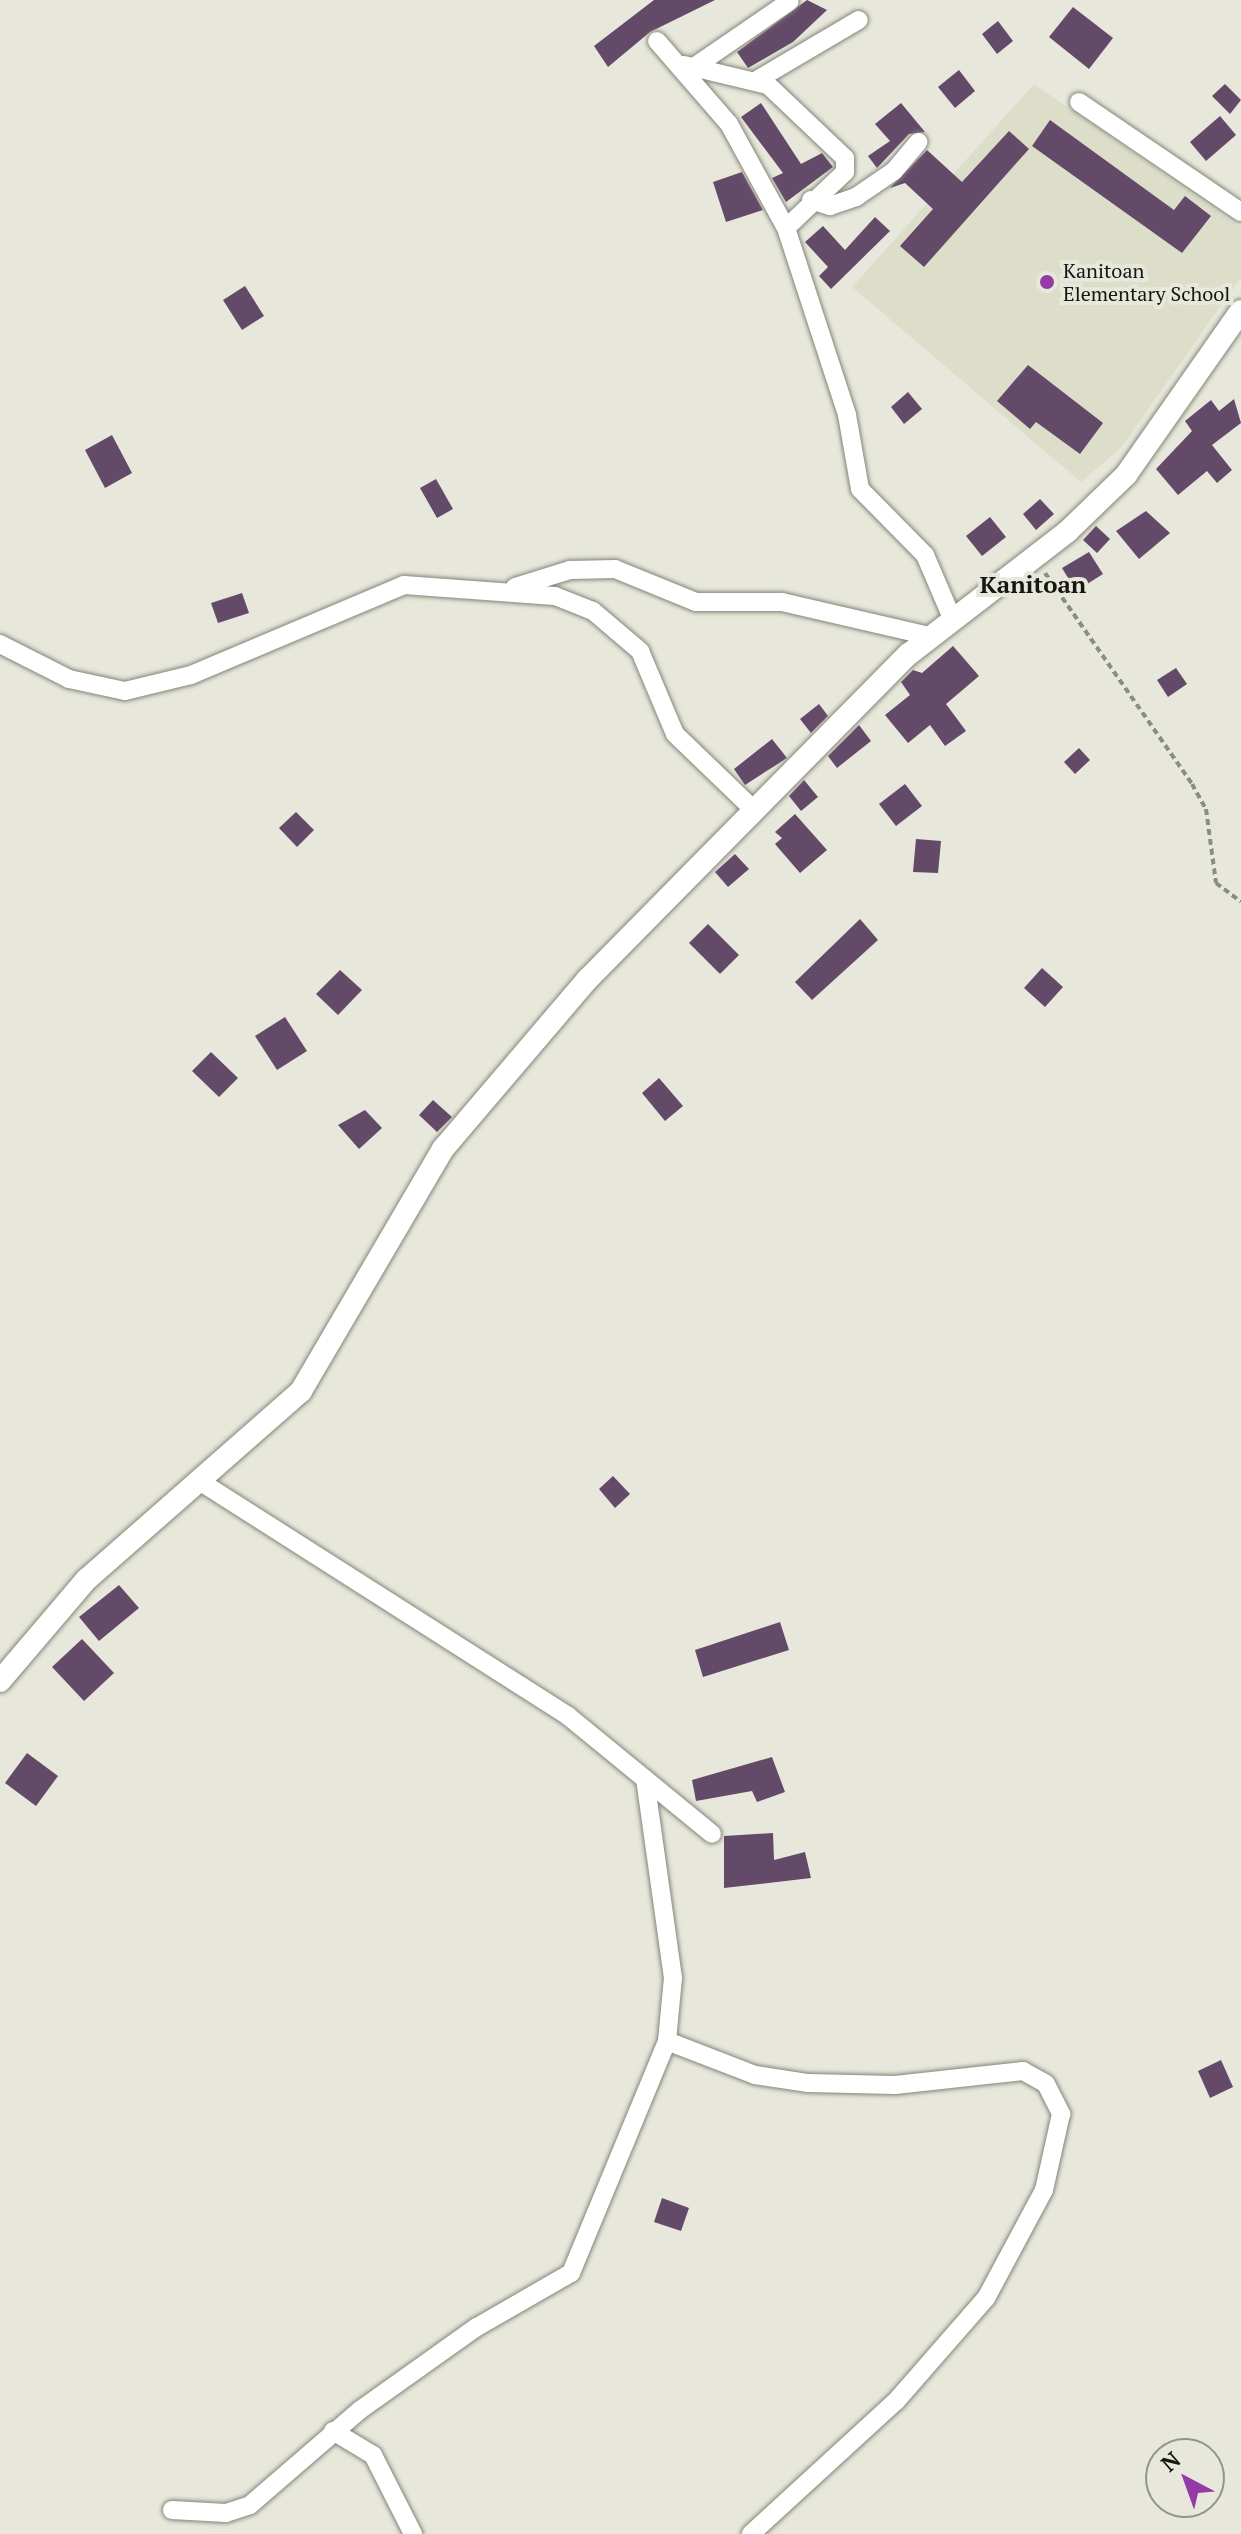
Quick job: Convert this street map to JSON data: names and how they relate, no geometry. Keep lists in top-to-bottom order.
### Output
{
  "districts": ["Kanitoan"],
  "places": ["Kanitoan Elementary School"],
  "north": "top left"
}
